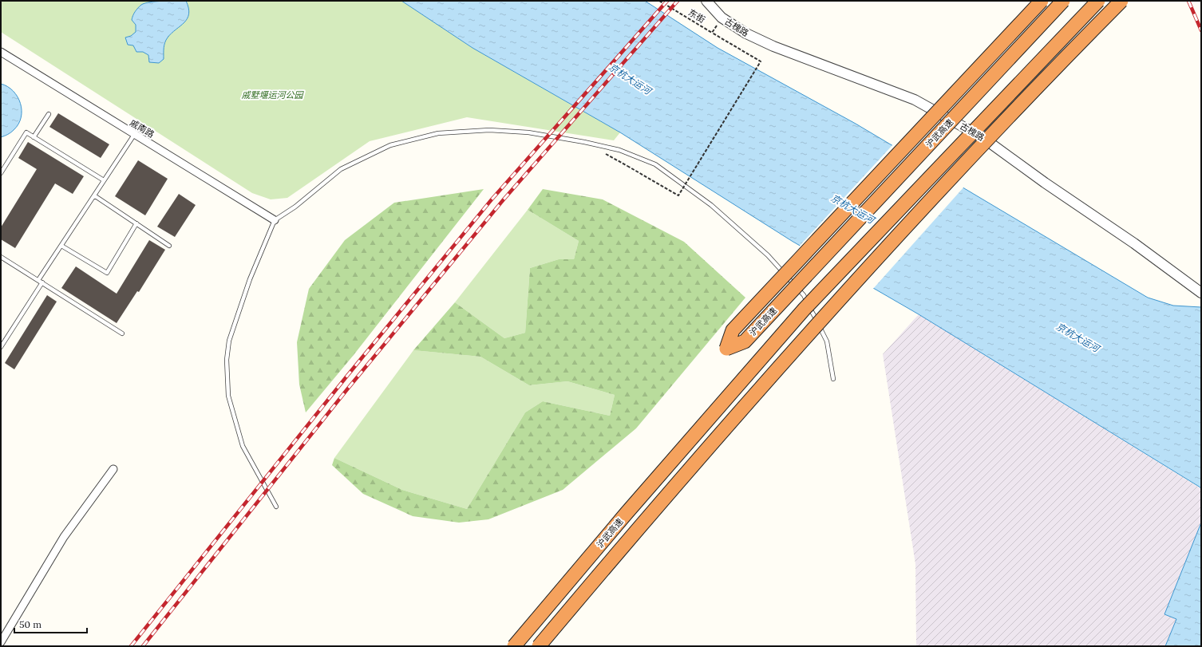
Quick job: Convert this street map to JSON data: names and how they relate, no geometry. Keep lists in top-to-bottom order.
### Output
{
  "streets": {
    "highway": ["沪武高速"],
    "street": ["古槐路", "戚南路"],
    "path": ["东街"]
  },
  "crossings": [
    ["东街", "古槐路"]
  ],
  "water": ["京杭大运河"],
  "parks": ["戚墅堰运河公园"],
  "scale_bar": "50 m"
}
